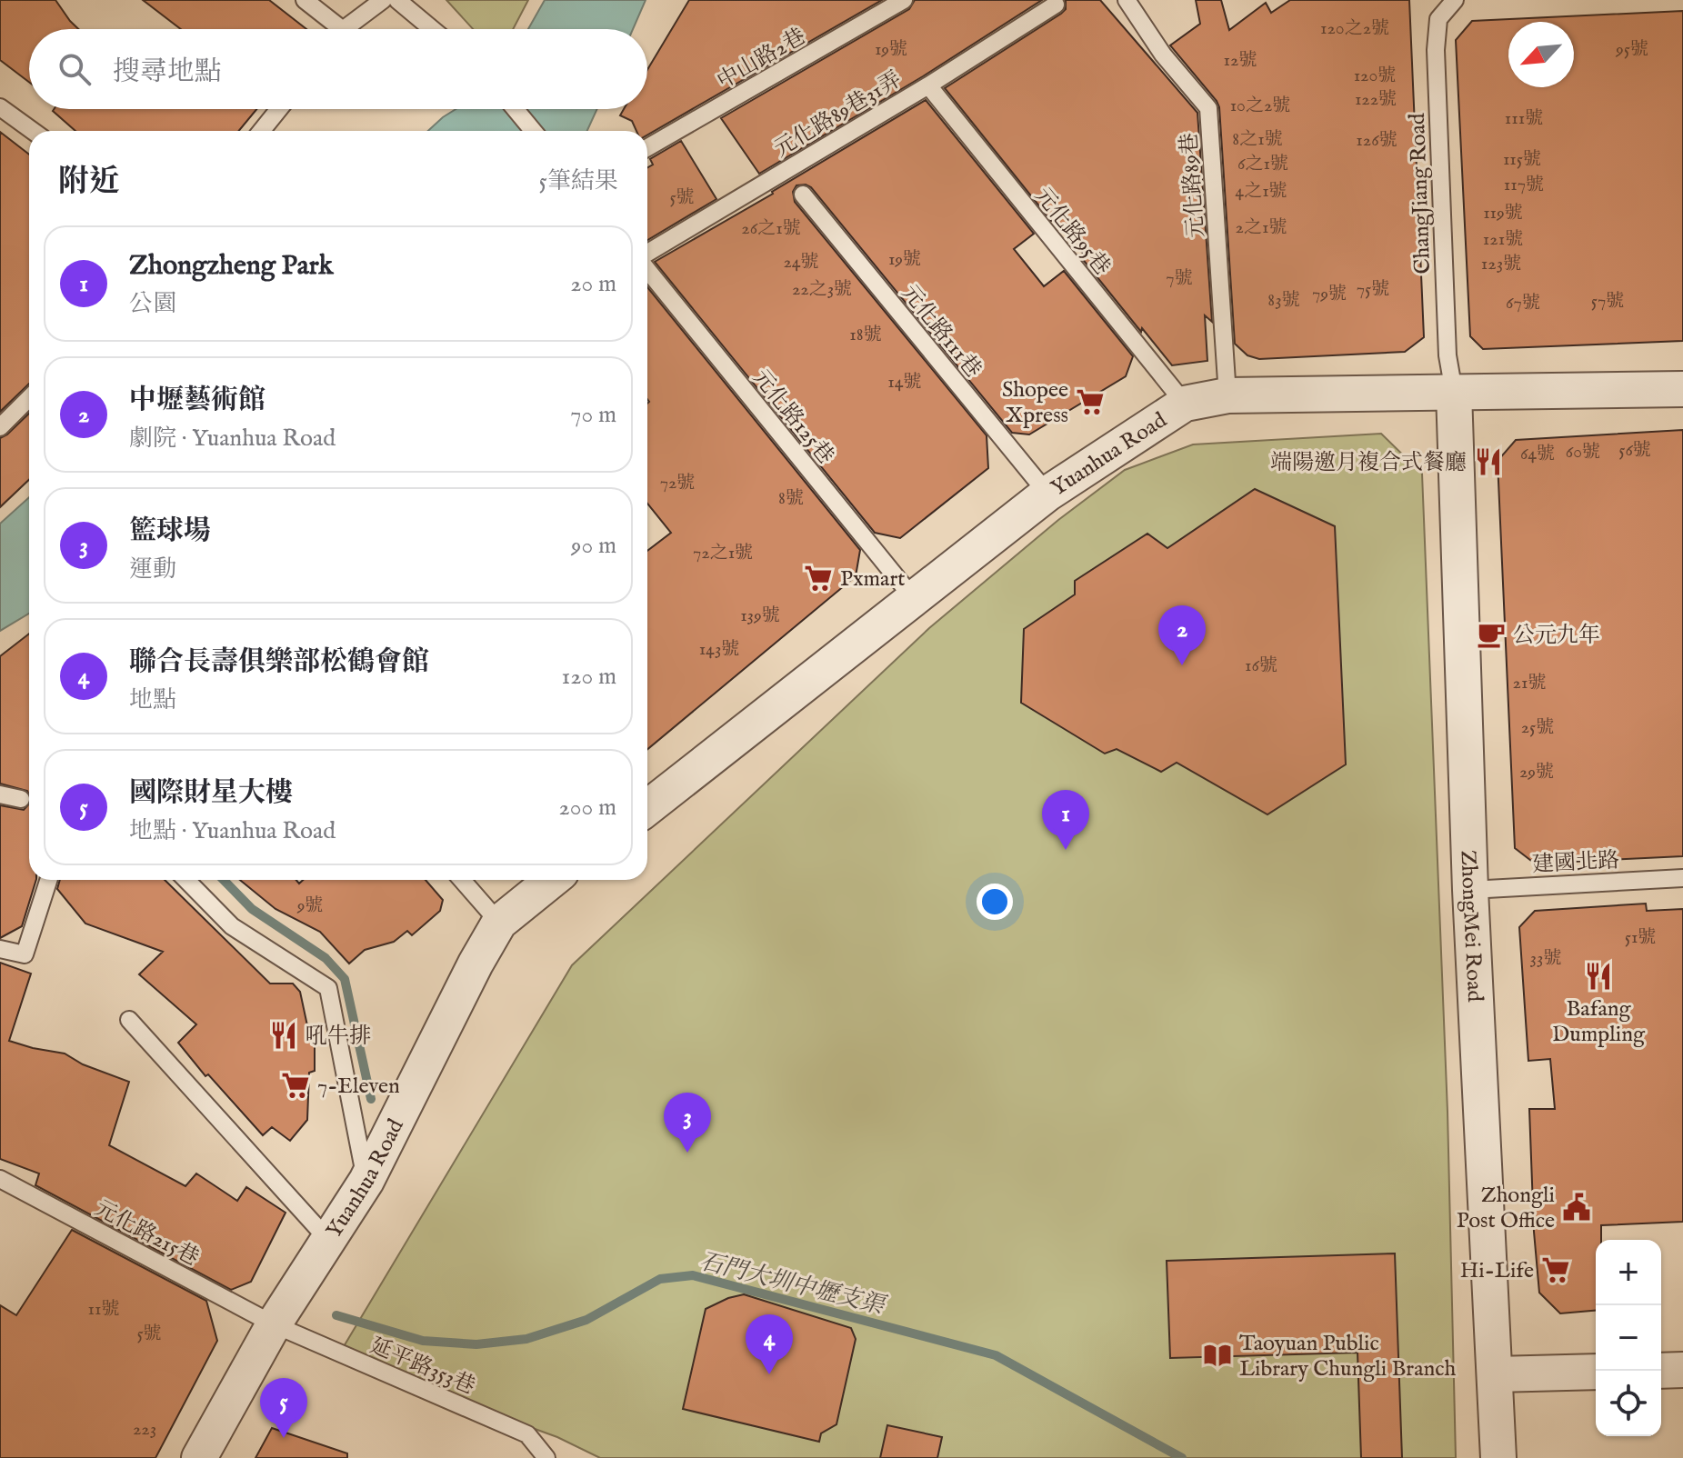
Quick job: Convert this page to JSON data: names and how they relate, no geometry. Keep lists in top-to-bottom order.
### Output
{
  "streets": {
    "street": ["Yuanhua Road", "ZhongMei Road"],
    "lane": [
      "中山路2巷",
      "元化路89巷31弄",
      "元化路89巷",
      "ChangJiang Road",
      "元化路95巷",
      "元化路111巷",
      "元化路125巷",
      "建國北路",
      "元化路215巷",
      "延平路353巷"
    ]
  },
  "crossings": [
    ["元化路89巷31弄", "元化路95巷"],
    ["元化路89巷", "Yuanhua Road"],
    ["ChangJiang Road", "Yuanhua Road"],
    ["ChangJiang Road", "ZhongMei Road"],
    ["元化路95巷", "Yuanhua Road"],
    ["元化路111巷", "Yuanhua Road"],
    ["元化路125巷", "Yuanhua Road"],
    ["Yuanhua Road", "ZhongMei Road"],
    ["Yuanhua Road", "元化路215巷"],
    ["Yuanhua Road", "延平路353巷"],
    ["建國北路", "ZhongMei Road"],
    ["元化路215巷", "延平路353巷"]
  ],
  "water": ["石門大圳中壢支渠"],
  "places": {
    "supermarket": [
      "Shopee Xpress",
      "Pxmart",
      "7-Eleven",
      "Hi-Life"
    ],
    "restaurant": ["端陽邀月複合式餐廳", "Bafang Dumpling", "吼牛排"],
    "cafe": ["公元九年"],
    "public building": ["Zhongli Post Office"],
    "library": ["Taoyuan Public Library Chungli Branch"]
  },
  "house_numbers": [
    "120之2號",
    "19號",
    "95號",
    "12號",
    "120號",
    "122號",
    "10之2號",
    "111號",
    "8之1號",
    "126號",
    "115號",
    "6之1號",
    "117號",
    "4之1號",
    "5號",
    "119號",
    "2之1號",
    "26之1號",
    "121號",
    "19號",
    "24號",
    "123號",
    "7號",
    "22之3號",
    "75號",
    "79號",
    "83號",
    "57號",
    "67號",
    "18號",
    "14號",
    "56號",
    "60號",
    "64號",
    "72號",
    "8號",
    "72之1號",
    "139號",
    "143號",
    "16號",
    "21號",
    "25號",
    "29號",
    "9號",
    "51號",
    "33號",
    "11號",
    "5號",
    "223"
  ],
  "north": "bottom left",
  "page": {
    "search": "搜尋地點",
    "heading": ["附近", "5筆結果"],
    "list": [
      {
        "mark": "1",
        "name": "Zhongzheng Park",
        "note": "公園",
        "value": "20 m"
      },
      {
        "mark": "2",
        "name": "中壢藝術館",
        "note": "劇院 · Yuanhua Road",
        "value": "70 m"
      },
      {
        "mark": "3",
        "name": "籃球場",
        "note": "運動",
        "value": "90 m"
      },
      {
        "mark": "4",
        "name": "聯合長壽俱樂部松鶴會館",
        "note": "地點",
        "value": "120 m"
      },
      {
        "mark": "5",
        "name": "國際財星大樓",
        "note": "地點 · Yuanhua Road",
        "value": "200 m"
      }
    ],
    "pins": [
      "2",
      "1",
      "3",
      "4",
      "5"
    ],
    "map_buttons": ["+", "−"]
  }
}
